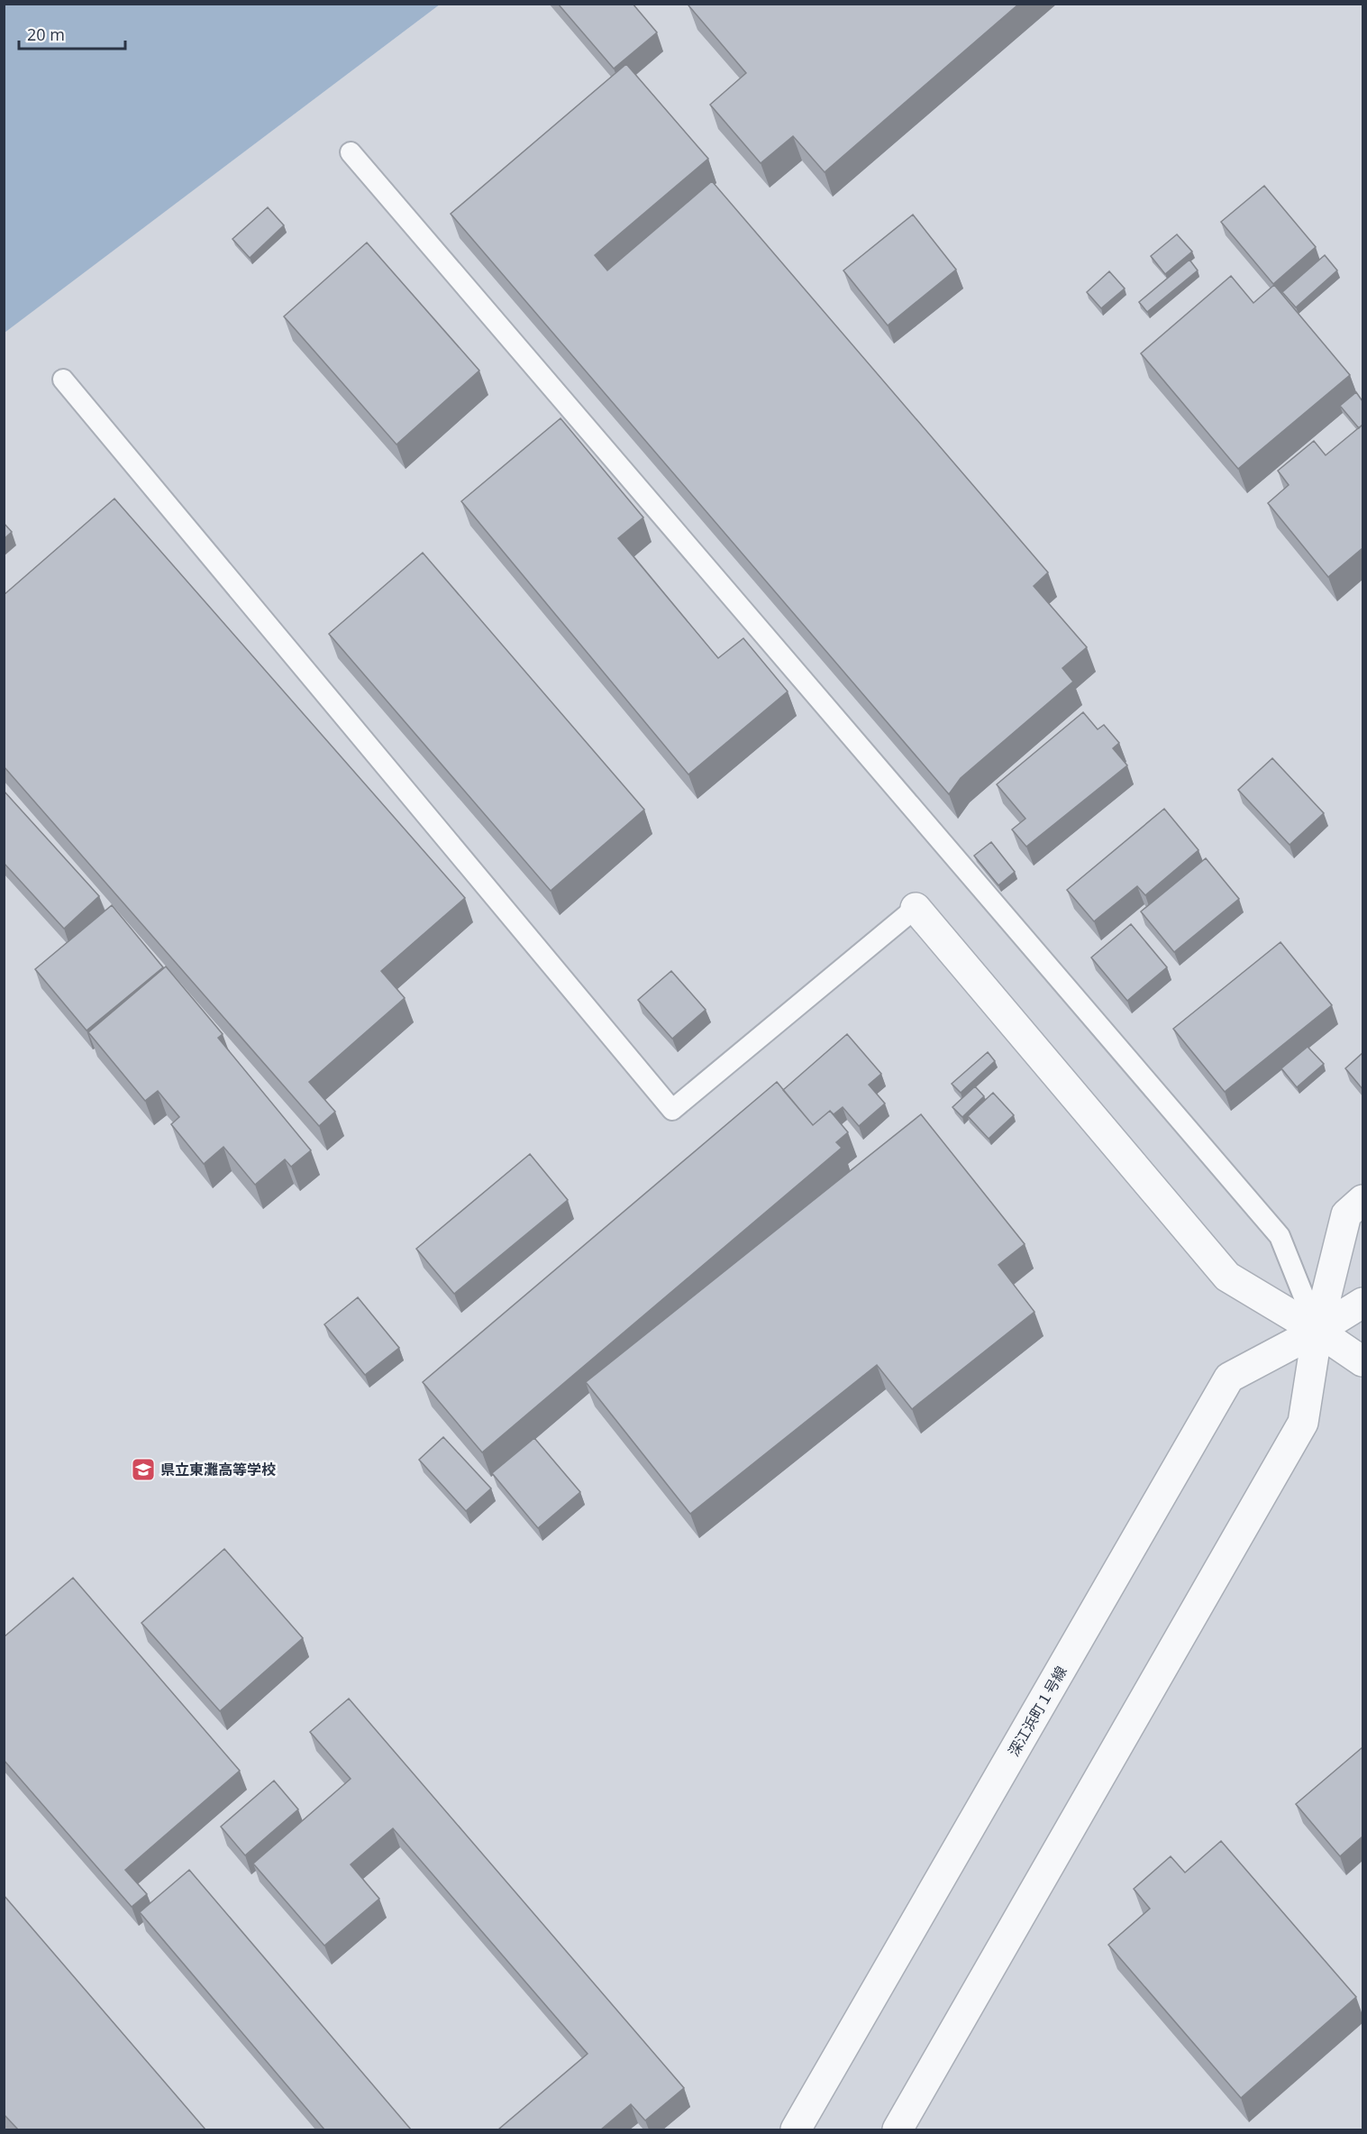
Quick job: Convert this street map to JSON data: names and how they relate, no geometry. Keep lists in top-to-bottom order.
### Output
{
  "streets": {
    "street": ["深江浜町１号線"]
  },
  "places": {
    "school or university": ["県立東灘高等学校"]
  },
  "scale_bar": "20 m"
}
